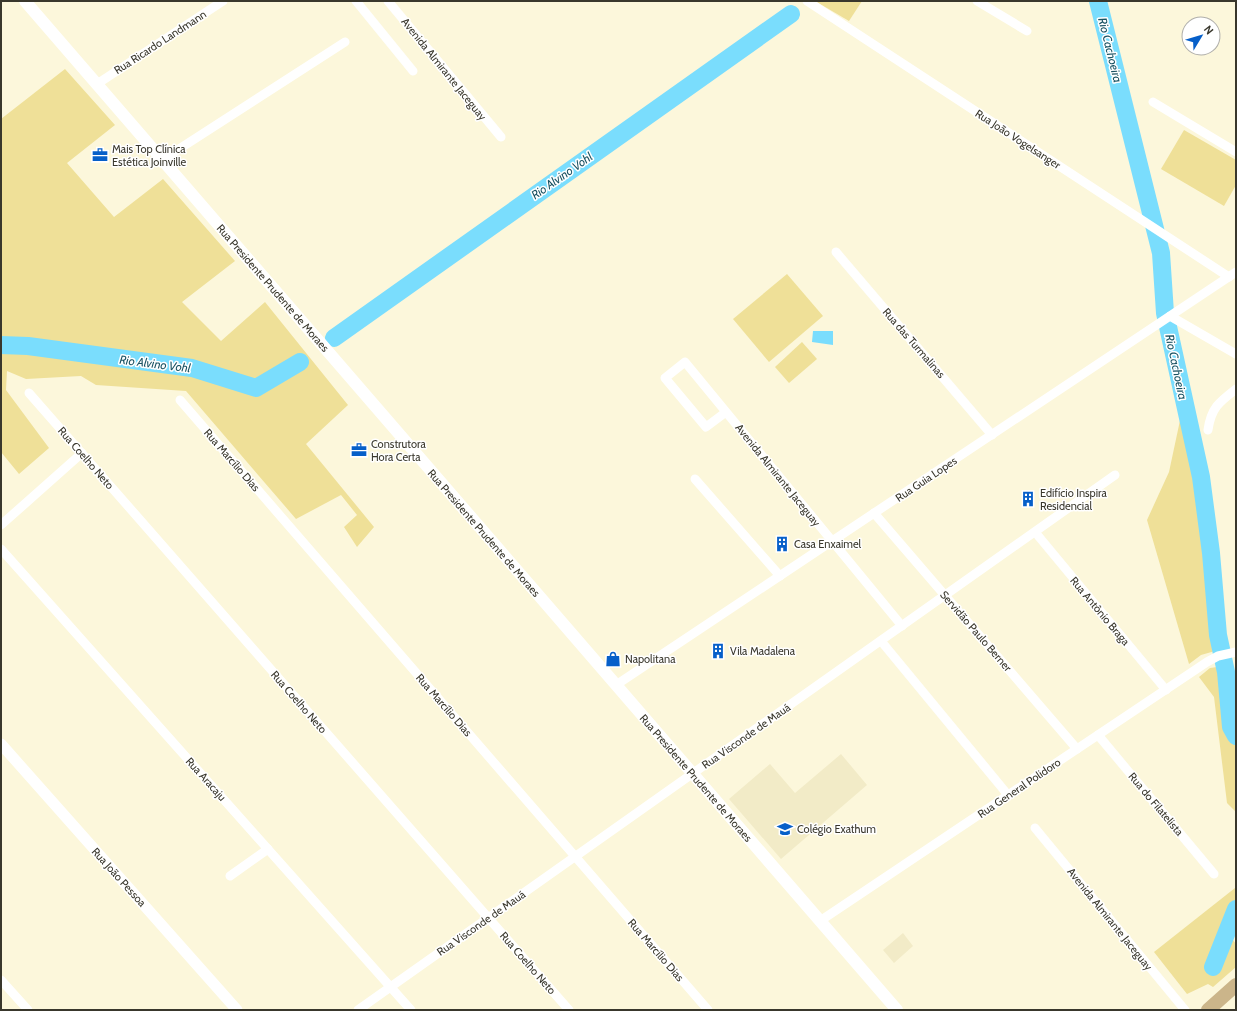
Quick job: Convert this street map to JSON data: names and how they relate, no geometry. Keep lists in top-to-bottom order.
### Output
{
  "streets": {
    "main road": ["Rua Presidente Prudente de Moraes"],
    "street": [
      "Rua Ricardo Landmann",
      "Avenida Almirante Jaceguay",
      "Rua João Vogelsanger",
      "Rua das Turmalinas",
      "Rua Coelho Neto",
      "Rua Marcílio Dias",
      "Rua Guia Lopes",
      "Rua Antônio Braga",
      "Servidão Paulo Berner",
      "Rua Visconde de Mauá",
      "Rua Aracaju",
      "Rua General Polidoro",
      "Rua do Filatelista",
      "Rua João Pessoa"
    ]
  },
  "crossings": [
    ["Rua Ricardo Landmann", "Rua Presidente Prudente de Moraes"],
    ["Avenida Almirante Jaceguay", "Rua Guia Lopes"],
    ["Avenida Almirante Jaceguay", "Rua Visconde de Mauá"],
    ["Rua João Vogelsanger", "Rua Guia Lopes"],
    ["Rua Presidente Prudente de Moraes", "Rua Guia Lopes"],
    ["Rua Presidente Prudente de Moraes", "Rua Visconde de Mauá"],
    ["Rua Presidente Prudente de Moraes", "Rua General Polidoro"],
    ["Rua das Turmalinas", "Rua Guia Lopes"],
    ["Rua Coelho Neto", "Rua Visconde de Mauá"],
    ["Rua Marcílio Dias", "Rua Visconde de Mauá"],
    ["Rua Guia Lopes", "Servidão Paulo Berner"],
    ["Rua Antônio Braga", "Rua Visconde de Mauá"],
    ["Rua Antônio Braga", "Rua General Polidoro"],
    ["Servidão Paulo Berner", "Rua Visconde de Mauá"],
    ["Servidão Paulo Berner", "Rua General Polidoro"],
    ["Rua Visconde de Mauá", "Rua Aracaju"],
    ["Rua General Polidoro", "Rua do Filatelista"]
  ],
  "water": ["Rio Cachoeira", "Rio Alvino Vohl"],
  "places": {
    "office": ["Mais Top Clínica Estética Joinville", "Construtora Hora Certa"],
    "building": ["Edifício Inspira Residencial", "Casa Enxaimel", "Vila Madalena"],
    "shop": ["Napolitana"],
    "school or university": ["Colégio Exathum"]
  },
  "north": "top right"
}
